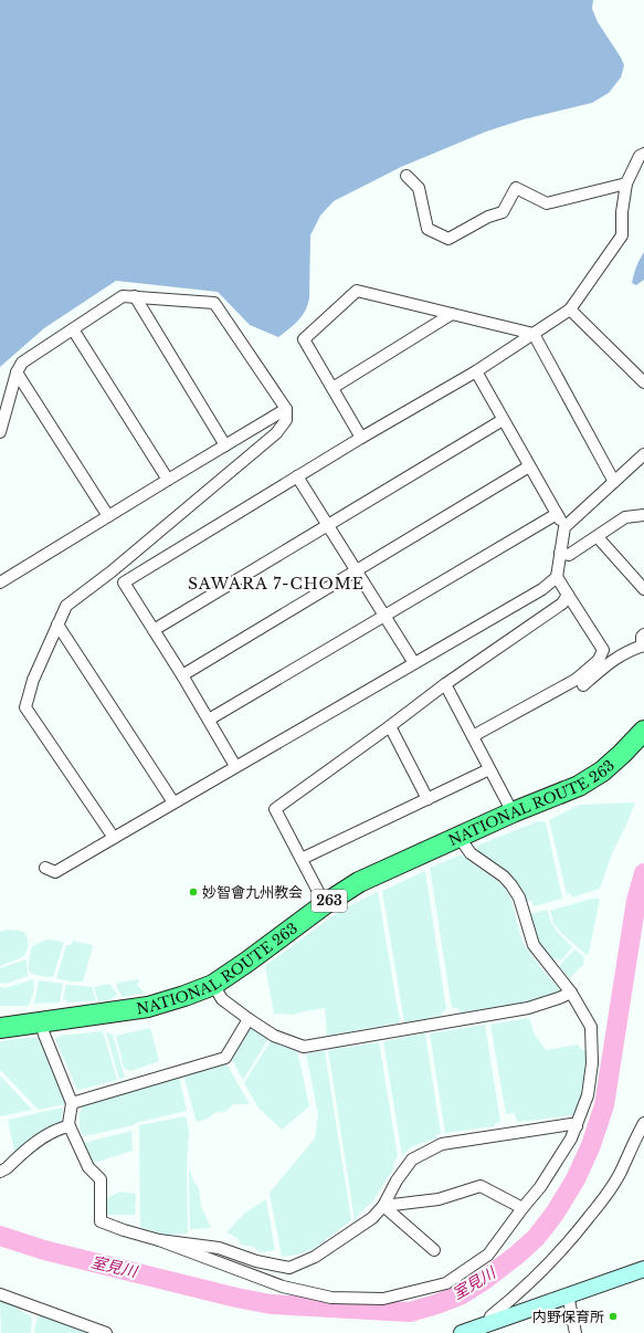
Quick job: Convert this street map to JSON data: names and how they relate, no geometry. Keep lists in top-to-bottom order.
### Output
{
  "streets": {
    "highway": ["NATIONAL ROUTE 263", "263"]
  },
  "districts": ["SAWARA 7-CHOME"],
  "water": ["室見川"],
  "places": ["妙智會九州教会", "内野保育所"]
}
